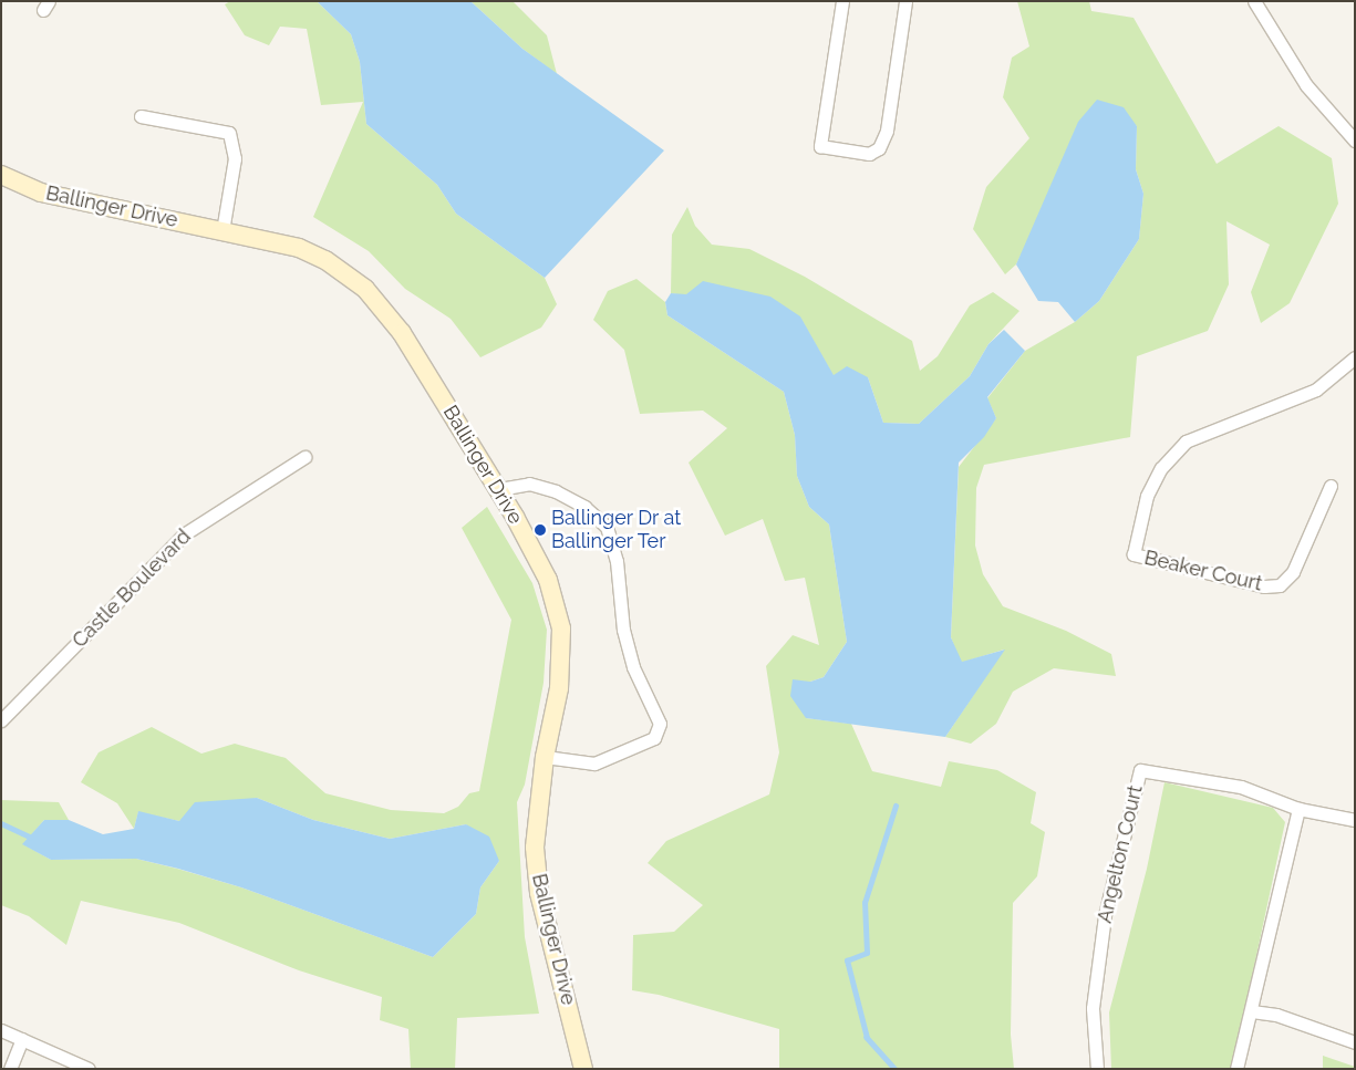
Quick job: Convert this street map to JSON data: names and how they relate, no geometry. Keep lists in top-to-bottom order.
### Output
{
  "streets": {
    "street": [
      "Ballinger Drive",
      "Beaker Court",
      "Castle Boulevard",
      "Angelton Court"
    ]
  },
  "places": ["Ballinger Dr at Ballinger Ter"]
}
